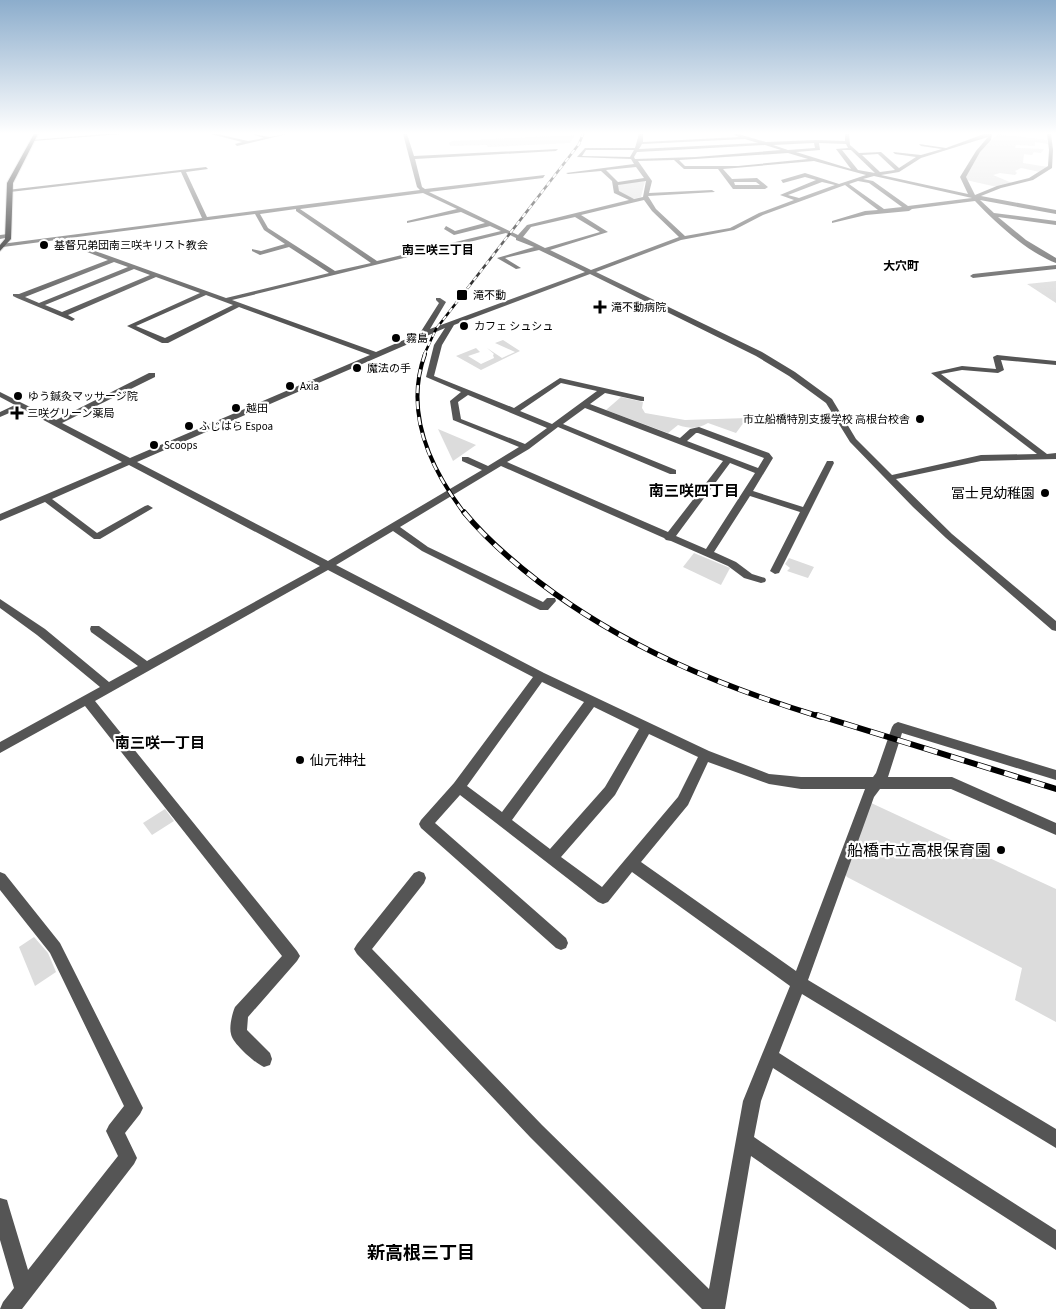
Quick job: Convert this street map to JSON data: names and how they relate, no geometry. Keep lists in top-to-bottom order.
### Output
{
  "districts": [
    "南三咲三丁目",
    "大穴町",
    "南三咲四丁目",
    "南三咲一丁目",
    "新高根三丁目"
  ],
  "places": {
    "other": [
      "基督兄弟団南三咲キリスト教会",
      "カフェ シュシュ",
      "霧島",
      "魔法の手",
      "Axia",
      "ゆう鍼灸マッサージ院",
      "越田",
      "市立船橋特別支援学校 高根台校舎",
      "ふじはら Espoa",
      "Scoops",
      "冨士見幼稚園",
      "仙元神社",
      "船橋市立高根保育園"
    ],
    "transit": ["滝不動"],
    "health": ["滝不動病院", "三咲グリーン薬局"]
  }
}
